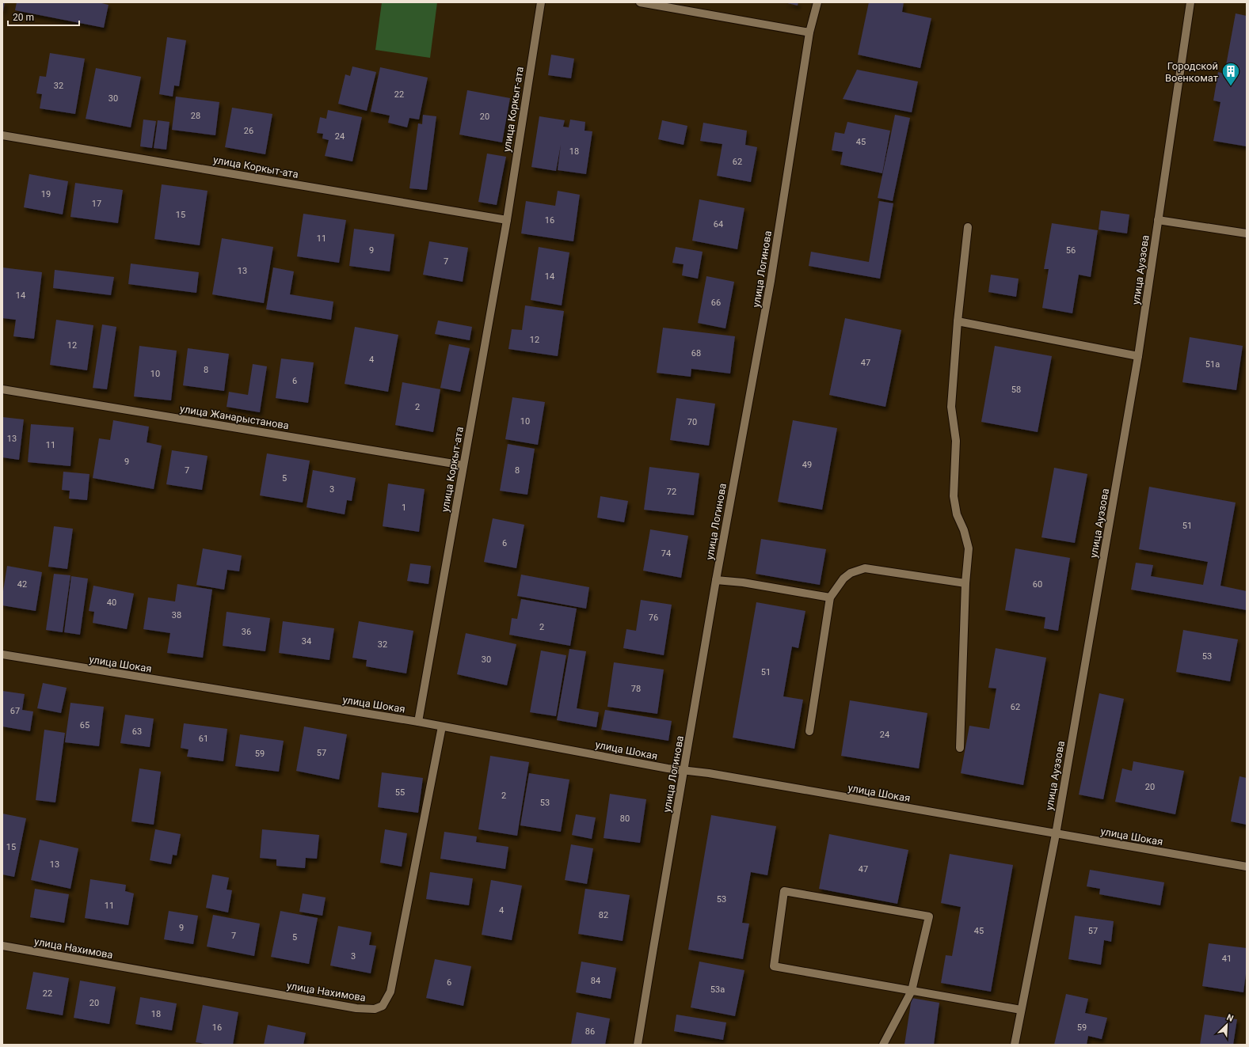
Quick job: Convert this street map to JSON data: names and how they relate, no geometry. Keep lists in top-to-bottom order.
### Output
{
  "streets": {
    "street": [
      "улица Коркыт-ата",
      "улица Логинова",
      "улица Ауэзова",
      "улица Жанарыстанова",
      "улица Шокая",
      "улица Нахимова"
    ]
  },
  "crossings": [
    ["улица Коркыт-ата", "улица Жанарыстанова"],
    ["улица Коркыт-ата", "улица Шокая"],
    ["улица Логинова", "улица Шокая"],
    ["улица Ауэзова", "улица Шокая"],
    ["улица Шокая", "улица Нахимова"]
  ],
  "places": {
    "building": ["Городской Военкомат"]
  },
  "house_numbers": [
    "32",
    "22",
    "30",
    "28",
    "20",
    "26",
    "24",
    "45",
    "18",
    "62",
    "19",
    "17",
    "15",
    "16",
    "64",
    "11",
    "9",
    "56",
    "7",
    "13",
    "14",
    "14",
    "66",
    "12",
    "12",
    "68",
    "4",
    "47",
    "51а",
    "8",
    "10",
    "6",
    "58",
    "2",
    "10",
    "70",
    "13",
    "11",
    "9",
    "49",
    "7",
    "8",
    "5",
    "3",
    "72",
    "1",
    "51",
    "6",
    "74",
    "42",
    "60",
    "40",
    "38",
    "76",
    "2",
    "36",
    "34",
    "32",
    "53",
    "30",
    "51",
    "78",
    "62",
    "67",
    "65",
    "63",
    "24",
    "61",
    "57",
    "59",
    "20",
    "55",
    "2",
    "53",
    "80",
    "15",
    "13",
    "47",
    "53",
    "11",
    "4",
    "82",
    "9",
    "45",
    "57",
    "7",
    "5",
    "3",
    "41",
    "84",
    "6",
    "53а",
    "22",
    "20",
    "18",
    "16",
    "59",
    "86"
  ],
  "scale_bar": "20 m",
  "north": "top right"
}
